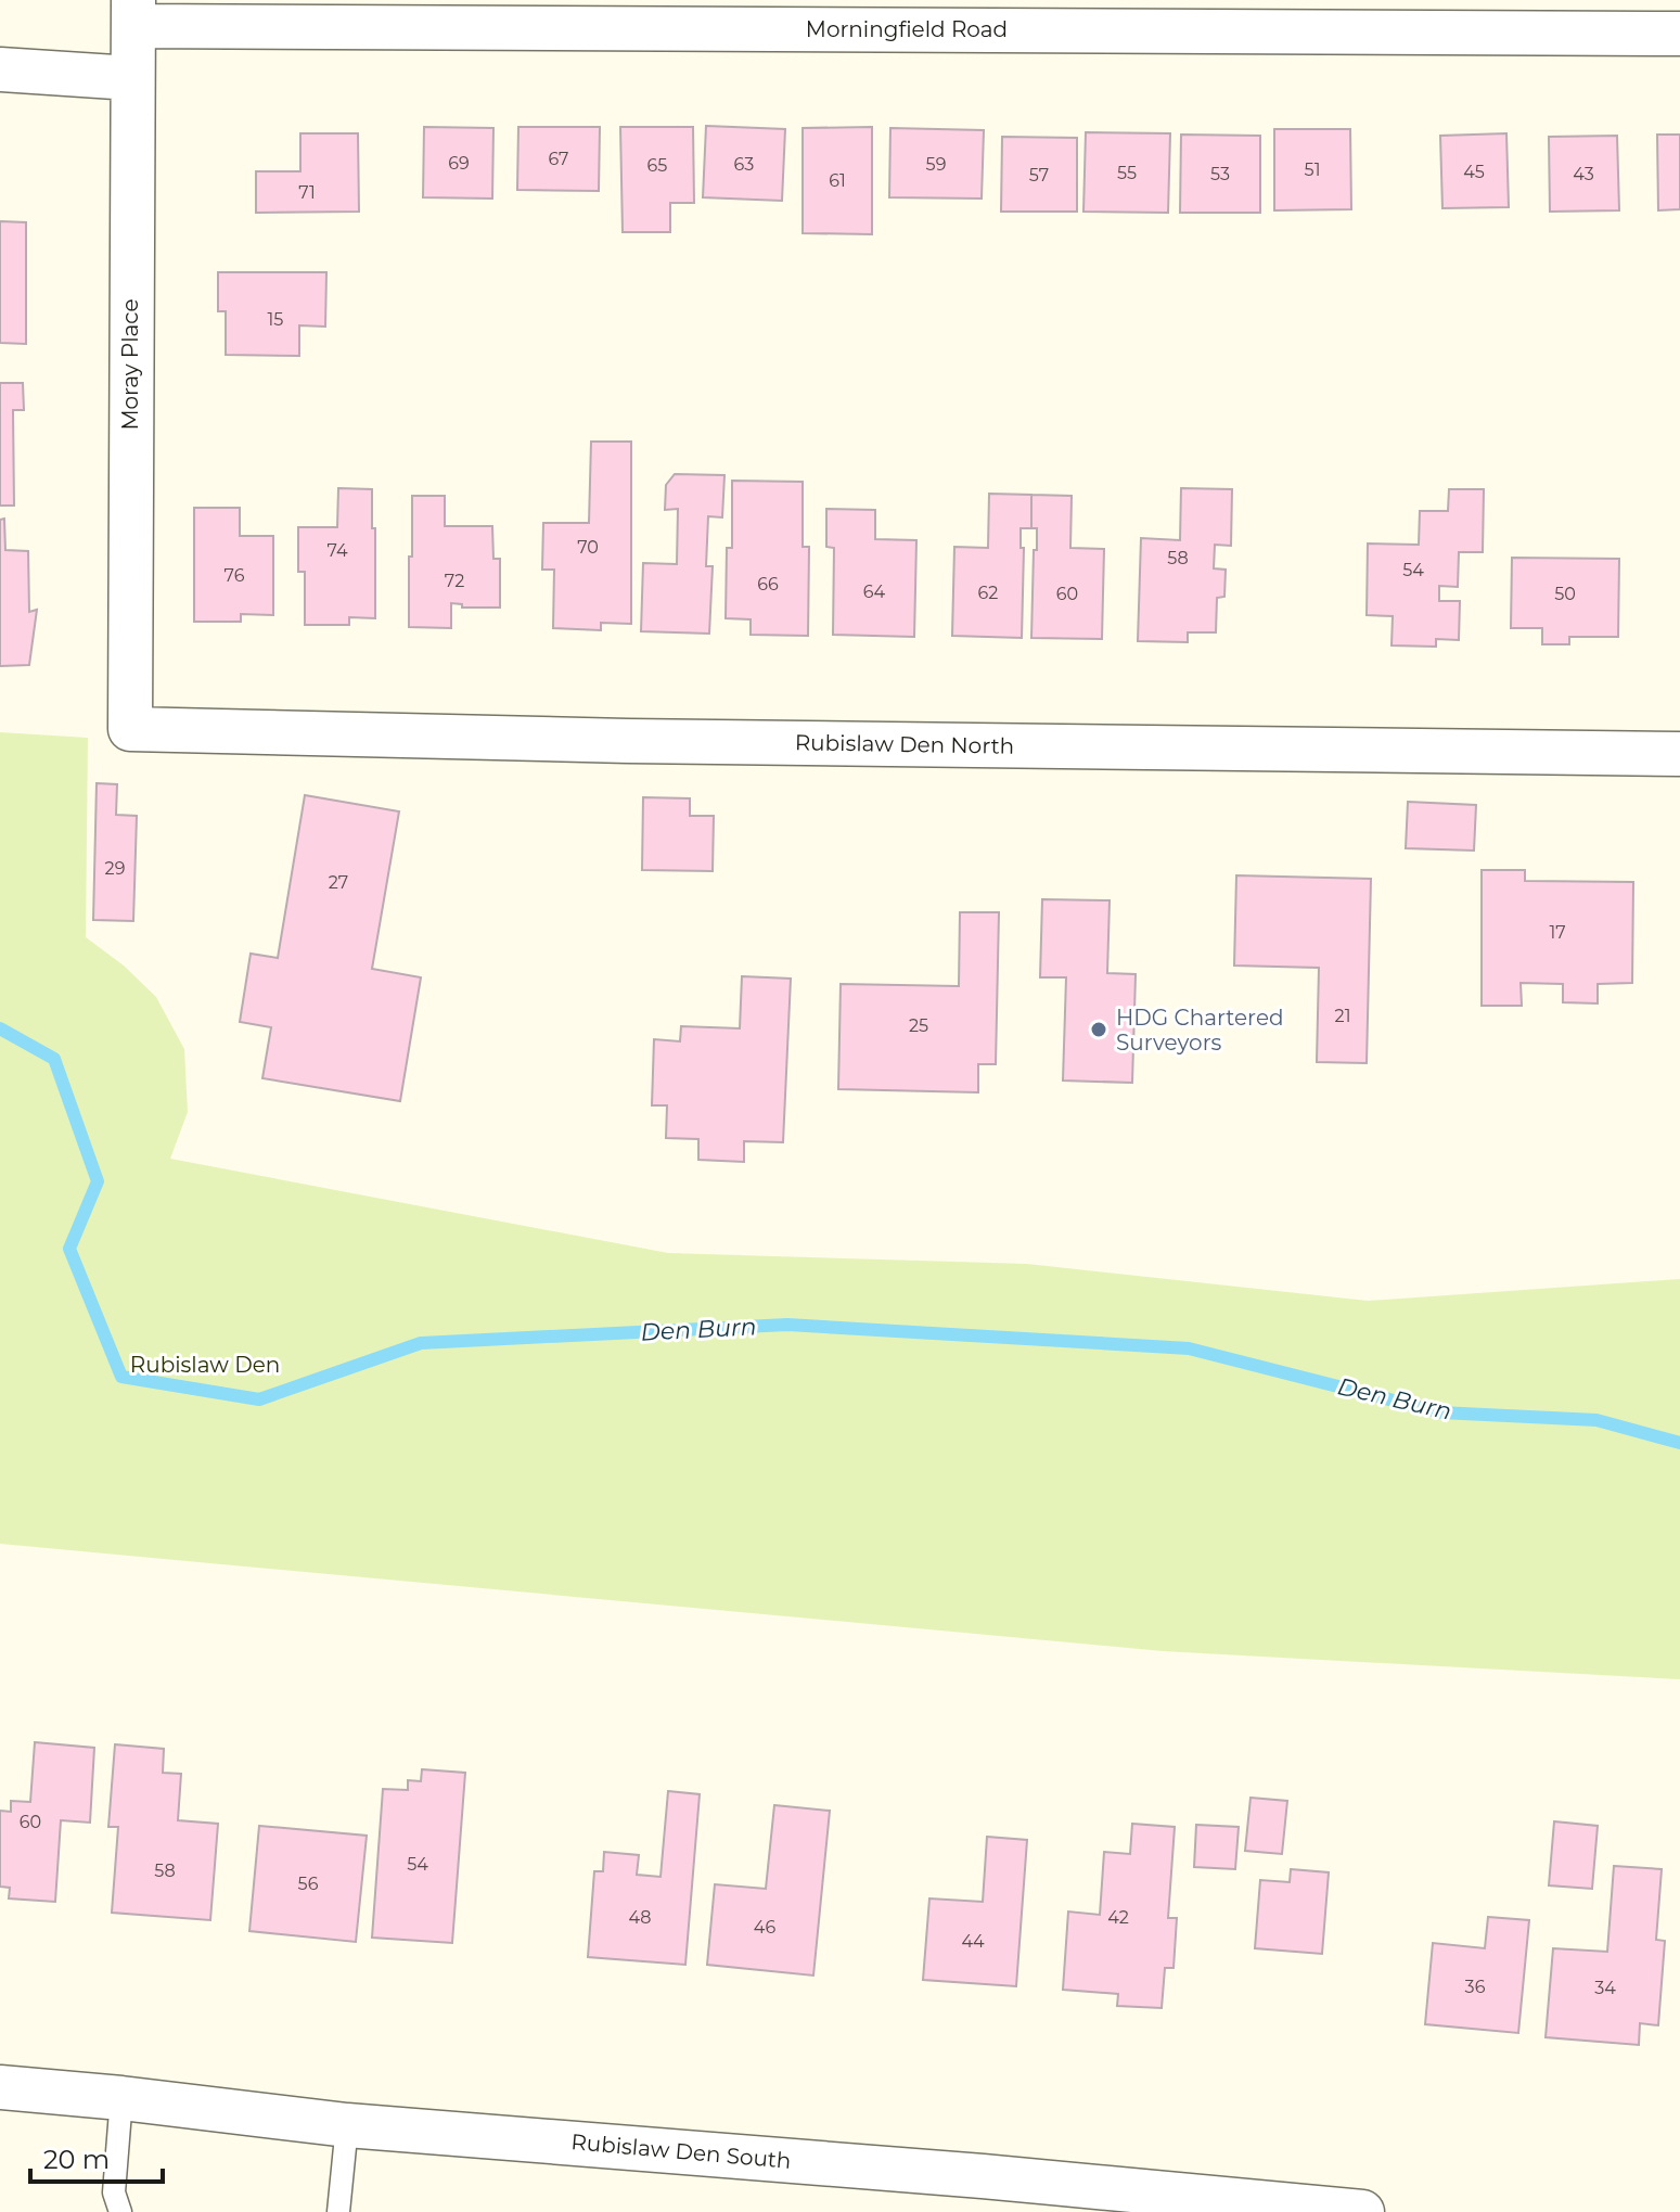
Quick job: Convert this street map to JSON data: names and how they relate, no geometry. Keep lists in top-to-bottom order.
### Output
{
  "streets": {
    "street": [
      "Morningfield Road",
      "Moray Place",
      "Rubislaw Den North",
      "Rubislaw Den South"
    ]
  },
  "crossings": [
    ["Morningfield Road", "Moray Place"],
    ["Moray Place", "Rubislaw Den North"]
  ],
  "water": ["Den Burn"],
  "parks": ["Rubislaw Den"],
  "places": ["HDG Chartered Surveyors"],
  "house_numbers": [
    "67",
    "69",
    "63",
    "59",
    "65",
    "51",
    "45",
    "55",
    "53",
    "43",
    "57",
    "61",
    "71",
    "15",
    "70",
    "74",
    "58",
    "54",
    "76",
    "72",
    "66",
    "64",
    "62",
    "60",
    "50",
    "29",
    "27",
    "17",
    "21",
    "25",
    "60",
    "54",
    "58",
    "56",
    "48",
    "42",
    "46",
    "44",
    "36",
    "34"
  ],
  "scale_bar": "20 m"
}
